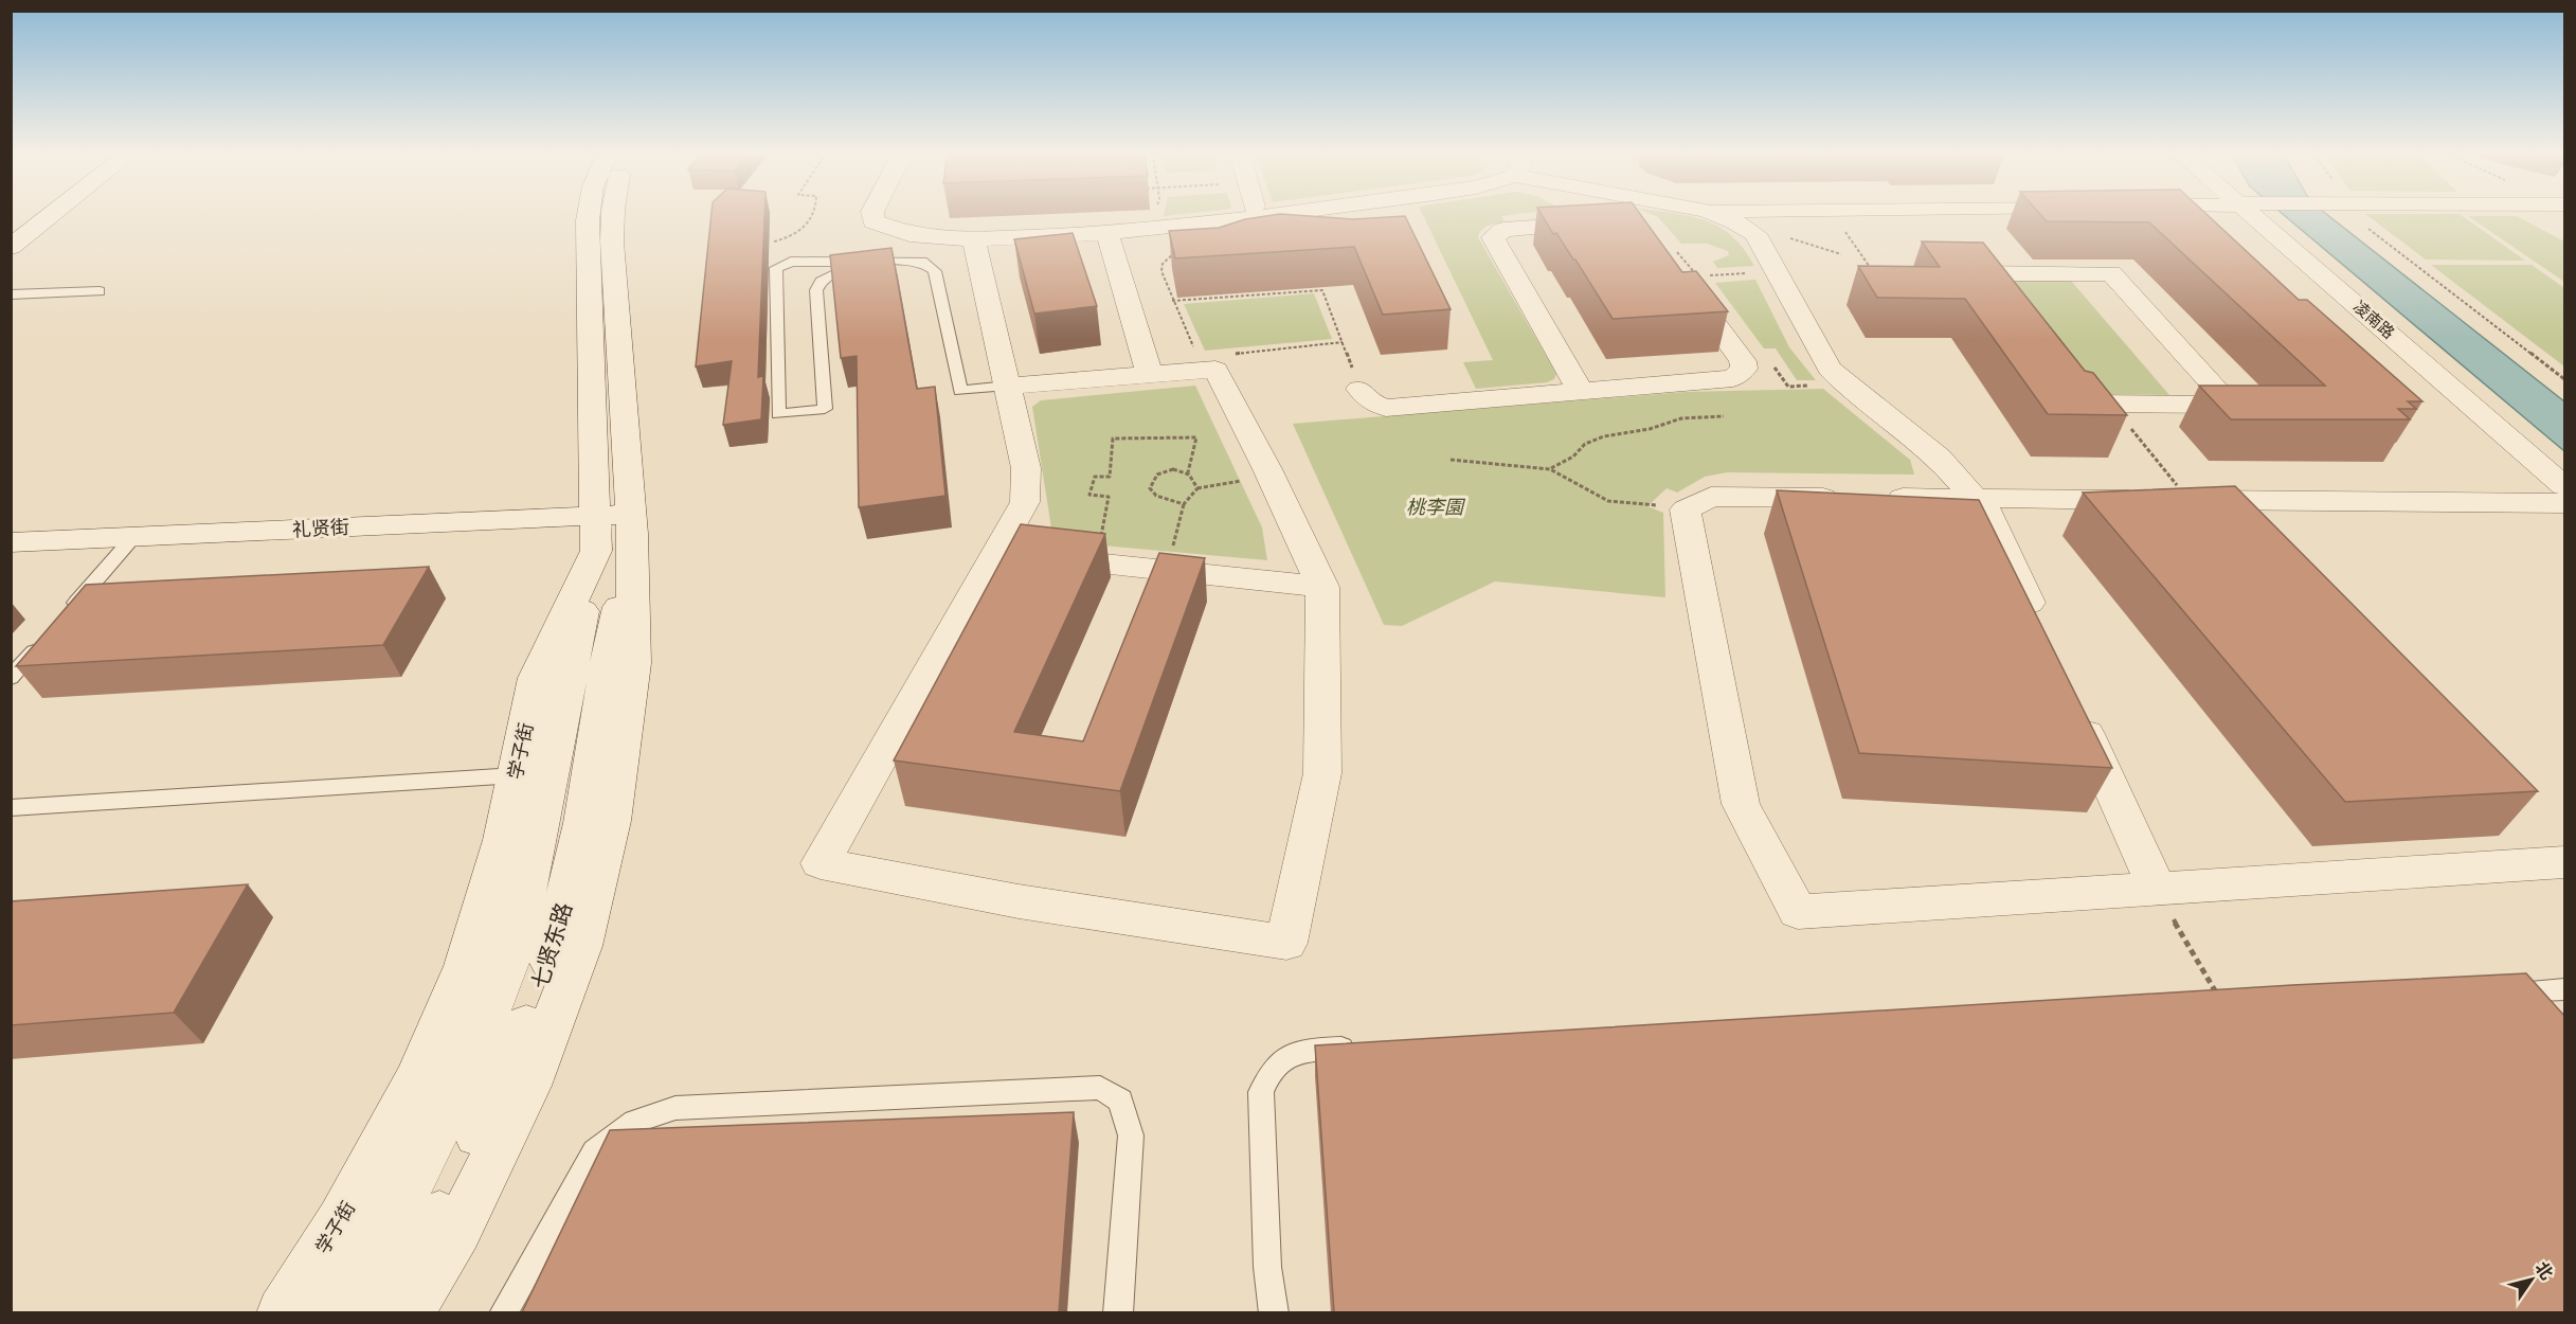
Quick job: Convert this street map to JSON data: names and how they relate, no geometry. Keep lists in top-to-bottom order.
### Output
{
  "streets": {
    "street": [
      "凌南路",
      "礼贤街",
      "学子街",
      "七贤东路"
    ]
  },
  "crossings": [
    ["礼贤街", "学子街"],
    ["礼贤街", "七贤东路"],
    ["学子街", "七贤东路"]
  ],
  "parks": ["桃李園"],
  "north": "top right"
}
